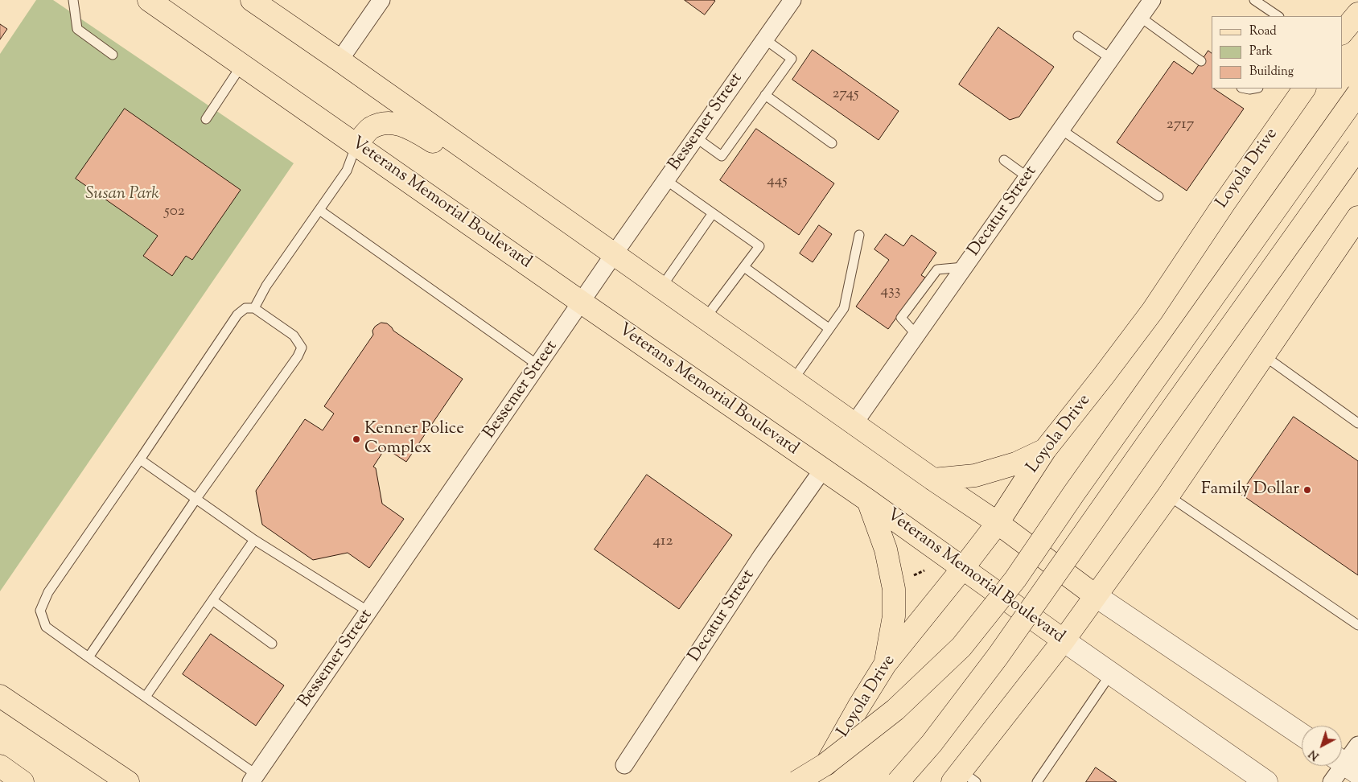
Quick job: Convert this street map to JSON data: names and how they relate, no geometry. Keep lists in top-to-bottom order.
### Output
{
  "streets": {
    "main road": ["Loyola Drive", "Veterans Memorial Boulevard"],
    "street": ["Bessemer Street", "Decatur Street"]
  },
  "crossings": [
    ["Bessemer Street", "Veterans Memorial Boulevard"],
    ["Loyola Drive", "Veterans Memorial Boulevard"],
    ["Veterans Memorial Boulevard", "Decatur Street"]
  ],
  "parks": ["Susan Park"],
  "places": ["Kenner Police Complex", "Family Dollar"],
  "house_numbers": [
    "2745",
    "2717",
    "445",
    "502",
    "433",
    "412"
  ],
  "legend": ["Road", "Park", "Building"],
  "north": "bottom left"
}
